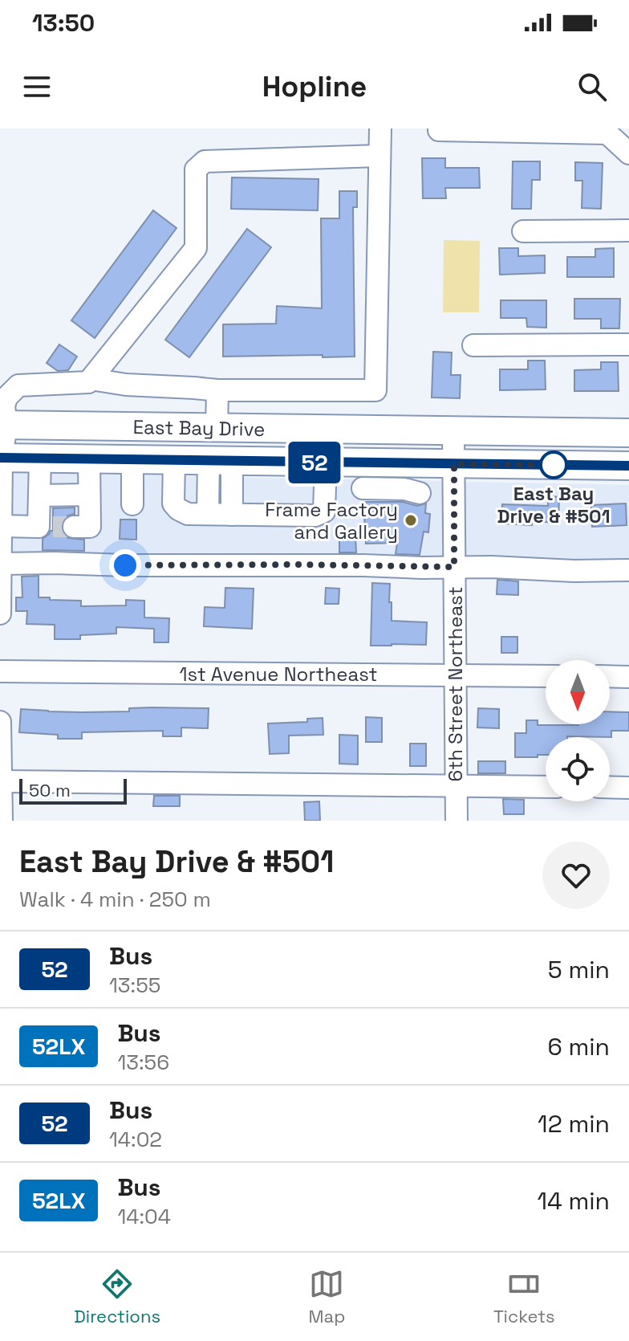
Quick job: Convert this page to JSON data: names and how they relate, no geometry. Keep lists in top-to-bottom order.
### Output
{
  "streets": {
    "main road": ["East Bay Drive"],
    "street": ["1st Avenue Northeast", "6th Street Northeast"]
  },
  "crossings": [
    ["East Bay Drive", "6th Street Northeast"],
    ["1st Avenue Northeast", "6th Street Northeast"]
  ],
  "places": ["East Bay Drive & #501", "Frame Factory and Gallery"],
  "lines": ["bus line 52"],
  "scale_bar": "50 m",
  "north": "bottom",
  "page": {
    "status": "13:50",
    "header": "Hopline",
    "on_map": "52",
    "scale": "50 m",
    "heading": ["East Bay Drive & #501", "Walk · 4 min · 250 m"],
    "list": [
      {
        "mark": "52",
        "name": "Bus",
        "note": "13:55",
        "value": "5 min"
      },
      {
        "mark": "52LX",
        "name": "Bus",
        "note": "13:56",
        "value": "6 min"
      },
      {
        "mark": "52",
        "name": "Bus",
        "note": "14:02",
        "value": "12 min"
      },
      {
        "mark": "52LX",
        "name": "Bus",
        "note": "14:04",
        "value": "14 min"
      }
    ],
    "tabs": ["Directions", "Map", "Tickets"]
  }
}
